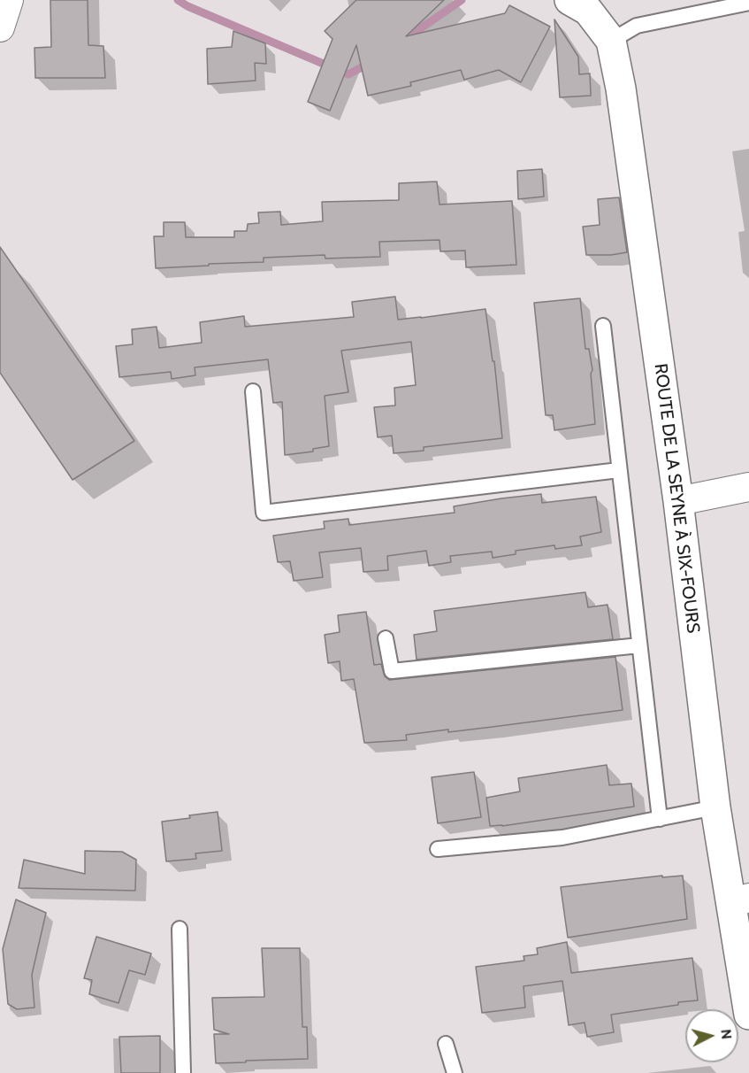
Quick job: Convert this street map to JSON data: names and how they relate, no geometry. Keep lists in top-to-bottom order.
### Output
{
  "streets": {
    "street": ["ROUTE DE LA SEYNE À SIX-FOURS"]
  },
  "north": "right"
}
